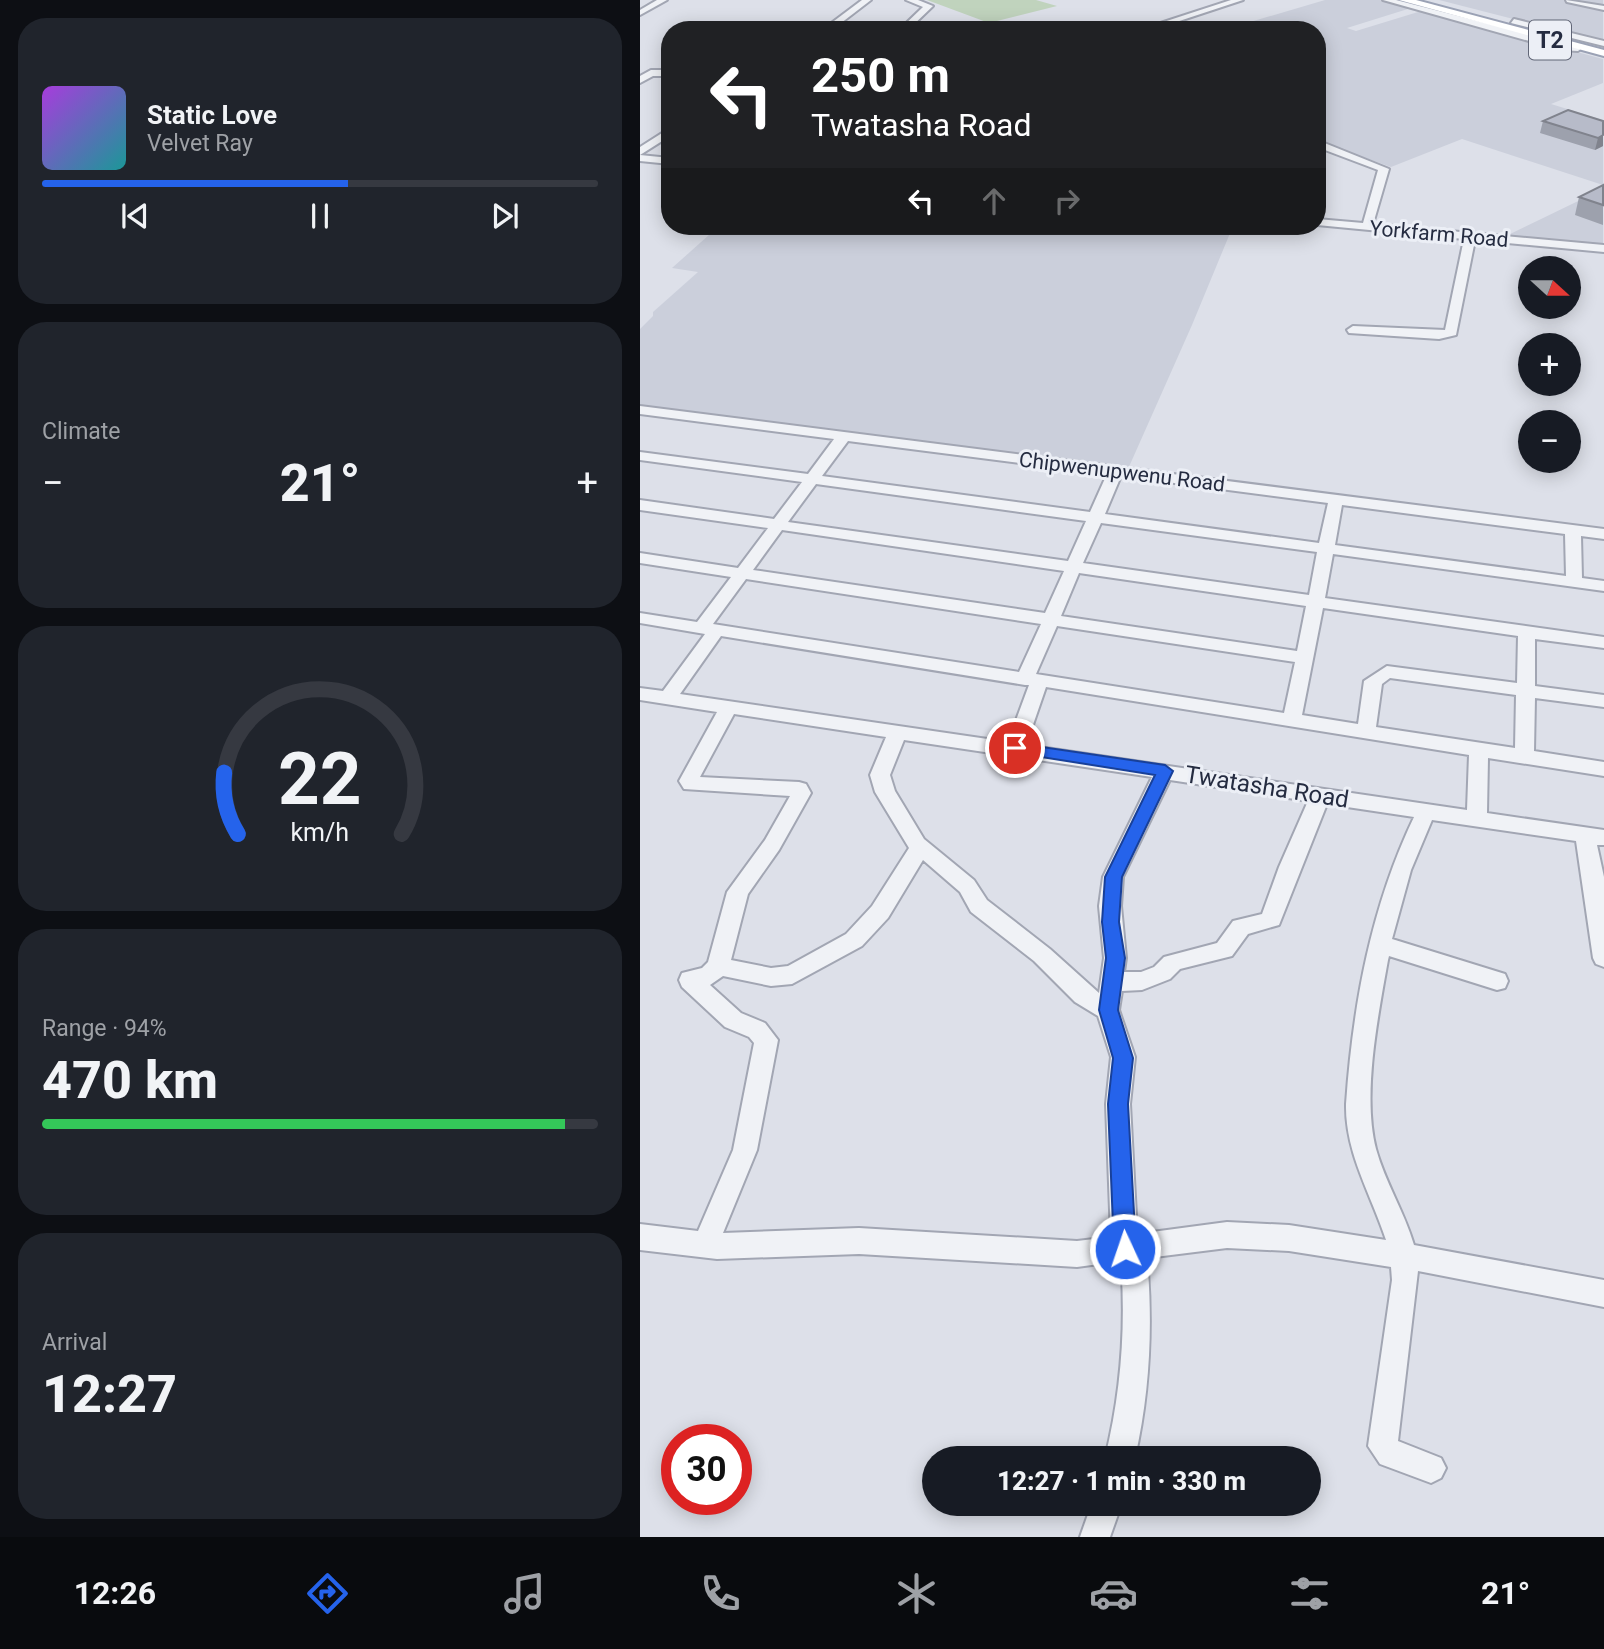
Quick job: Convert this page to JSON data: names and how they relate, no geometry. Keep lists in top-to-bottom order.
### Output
{
  "streets": {
    "main road": ["T2"],
    "street": ["Yorkfarm Road", "Chipwenupwenu Road", "Twatasha Road"]
  },
  "north": "right",
  "page": {
    "turn": ["250 m", "Twatasha Road"],
    "song": ["Static Love", "Velvet Ray"],
    "map_buttons": ["+", "−"],
    "tile": [
      "Climate",
      ["Range · 94%", "470 km"],
      ["Arrival", "12:27"]
    ],
    "heat": ["−", "21°", "+"],
    "limit": "30",
    "trip": "12:27 · 1 min · 330 m",
    "tabs": ["12:26", "21°"],
    "gauge": ["22", "km/h"]
  }
}
